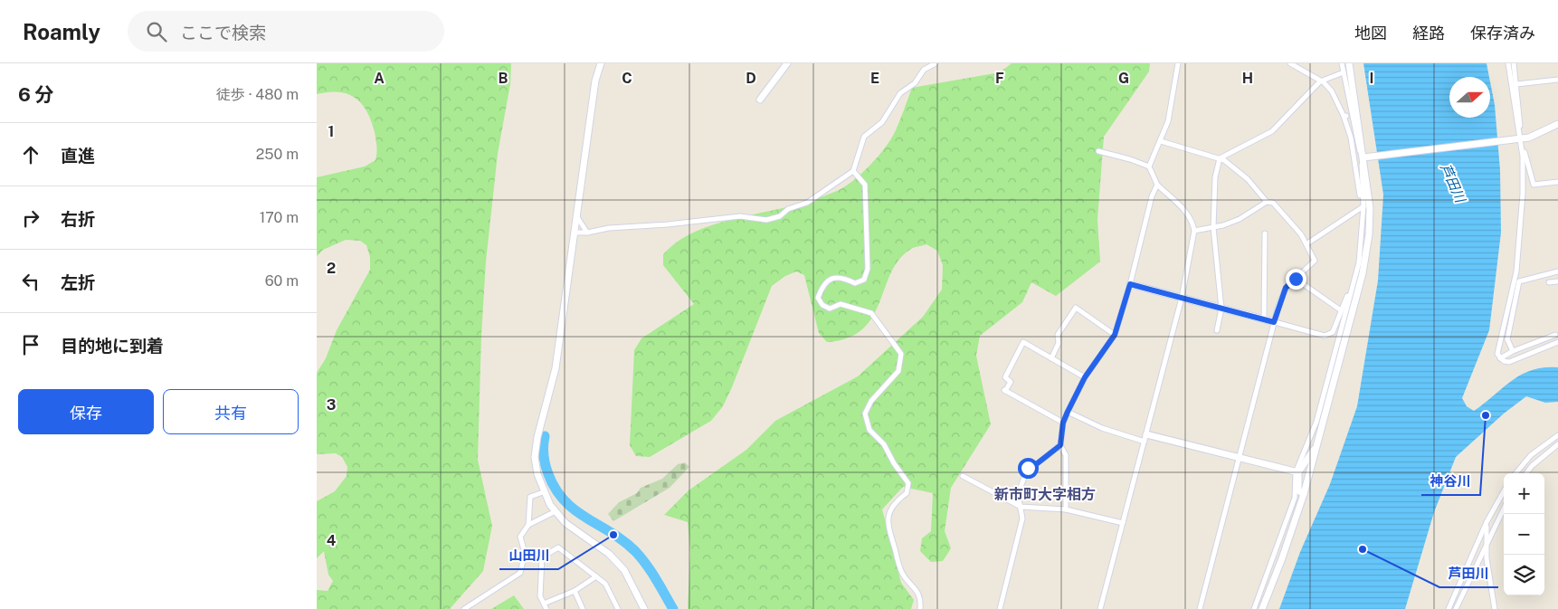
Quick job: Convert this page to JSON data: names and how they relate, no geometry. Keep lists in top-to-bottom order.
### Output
{
  "districts": ["新市町大字相方"],
  "water": ["芦田川"],
  "places": ["神谷川", "山田川", "芦田川"],
  "north": "right",
  "page": {
    "header": "Roamly",
    "search": "ここで検索",
    "nav": ["地図", "経路", "保存済み"],
    "heading": ["6 分", "徒歩 · 480 m"],
    "list": [
      ["直進", "250 m"],
      ["右折", "170 m"],
      ["左折", "60 m"],
      "目的地に到着"
    ],
    "buttons": ["保存", "共有"],
    "map_buttons": ["+", "−"]
  },
  "grid": {
    "columns": [
      "A",
      "B",
      "C",
      "D",
      "E",
      "F",
      "G",
      "H",
      "I"
    ],
    "rows": [
      "1",
      "2",
      "3",
      "4"
    ]
  }
}
